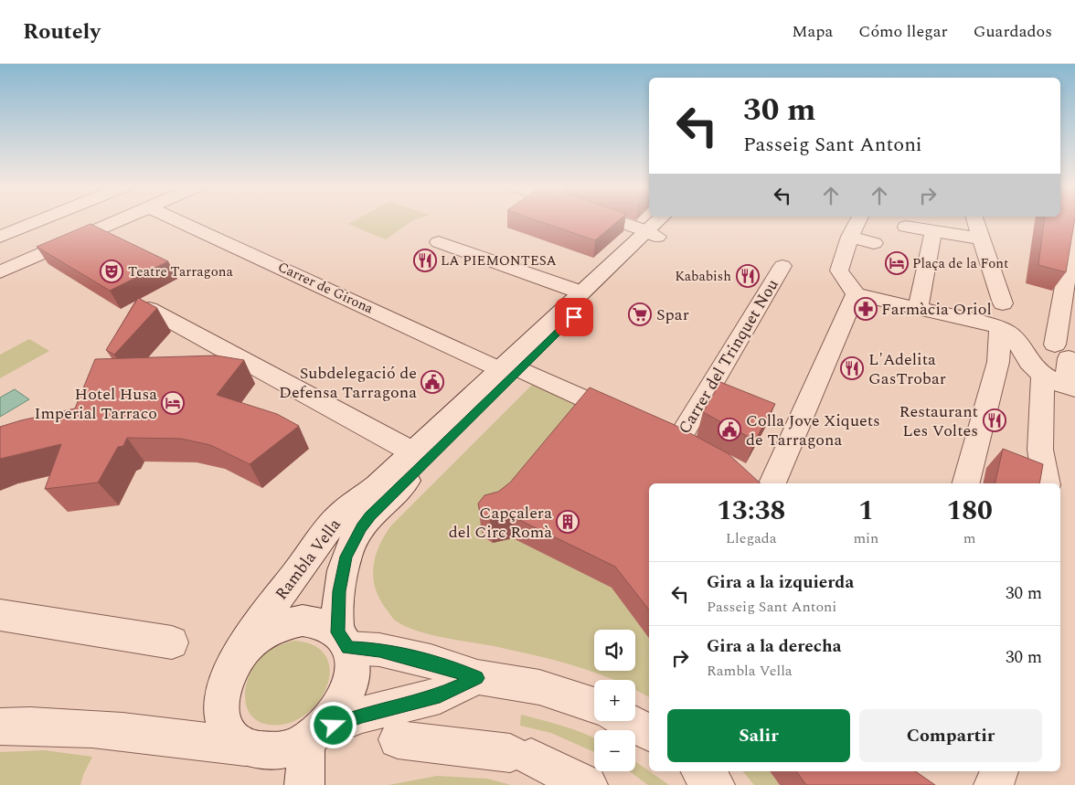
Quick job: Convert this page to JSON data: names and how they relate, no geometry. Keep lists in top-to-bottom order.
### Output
{
  "streets": {
    "street": ["Carrer de Girona", "Carrer del Trinquet Nou", "Rambla Vella"]
  },
  "crossings": [
    ["Carrer de Girona", "Rambla Vella"]
  ],
  "places": {
    "restaurant": [
      "LA PIEMONTESA",
      "Kababish",
      "L'Adelita GasTrobar",
      "Restaurant Les Voltes"
    ],
    "hotel": ["Plaça de la Font", "Hotel Husa Imperial Tarraco"],
    "theatre": ["Teatre Tarragona"],
    "pharmacy": ["Farmàcia Oriol"],
    "supermarket": ["Spar"],
    "public building": ["Subdelegació de Defensa Tarragona", "Colla Jove Xiquets de Tarragona"],
    "building": ["Capçalera del Circ Romà"]
  },
  "page": {
    "header": "Routely",
    "nav": ["Mapa", "Cómo llegar", "Guardados"],
    "turn": ["30 m", "Passeig Sant Antoni"],
    "eta": [
      "13:38",
      "Llegada",
      "1",
      "min",
      "180",
      "m"
    ],
    "list": [
      {
        "name": "Gira a la izquierda",
        "note": "Passeig Sant Antoni",
        "value": "30 m"
      },
      {
        "name": "Gira a la derecha",
        "note": "Rambla Vella",
        "value": "30 m"
      }
    ],
    "map_buttons": ["+", "−"],
    "buttons": ["Salir", "Compartir"]
  }
}
